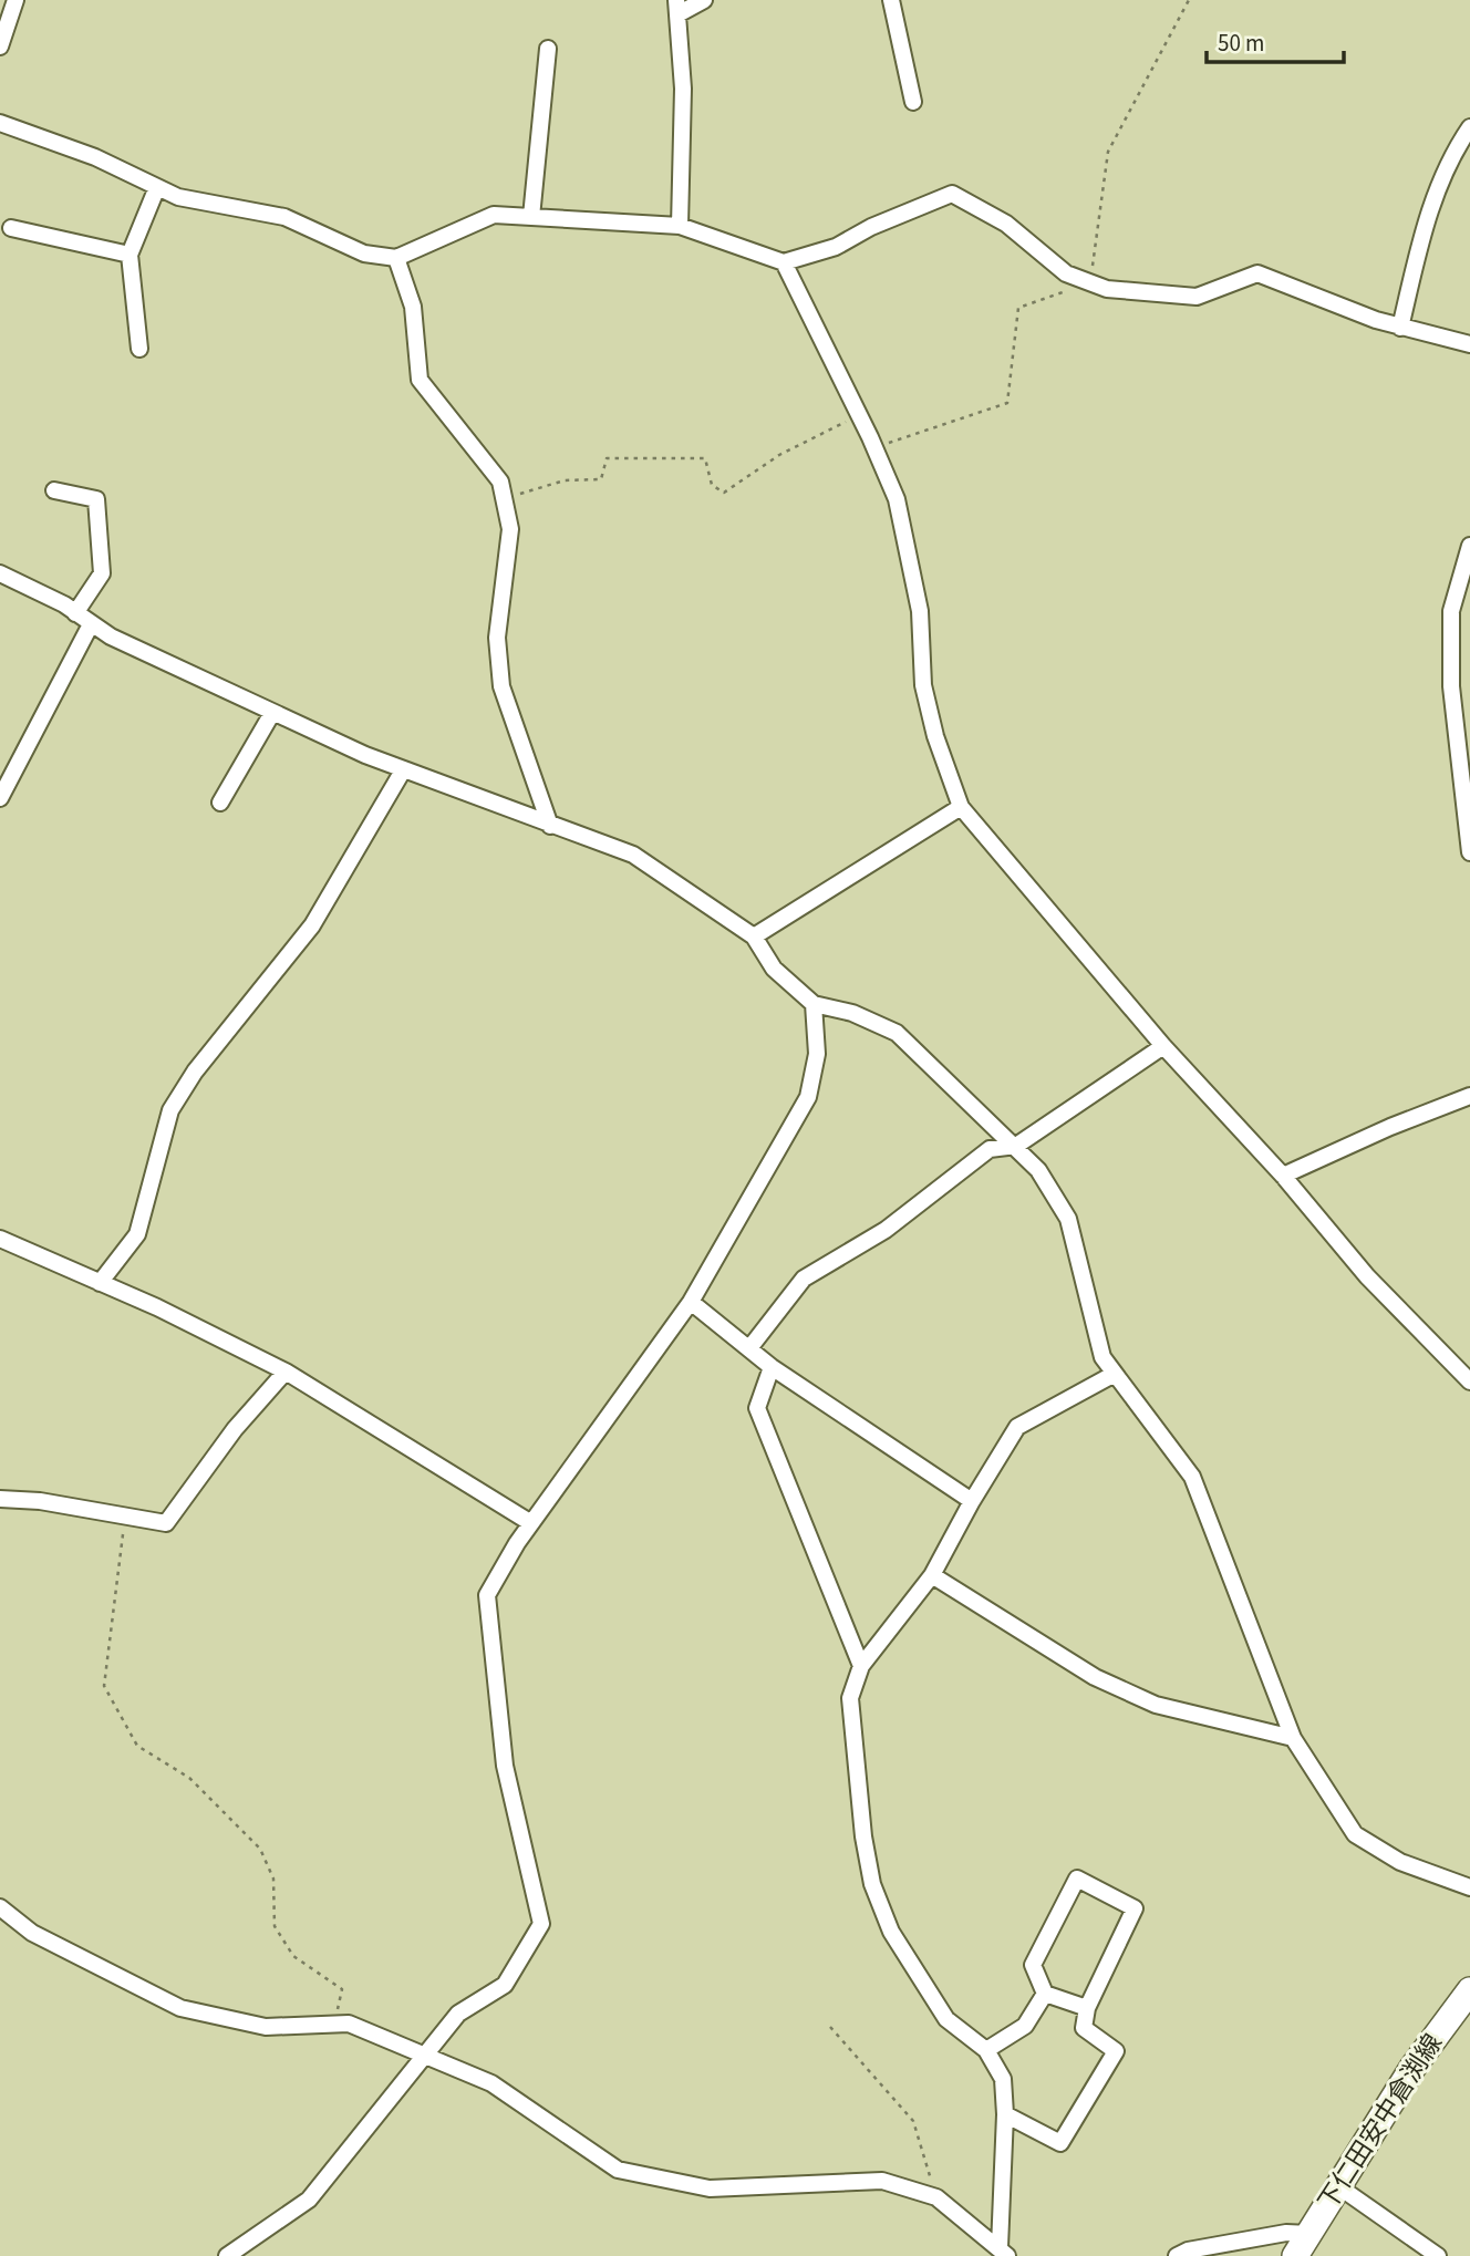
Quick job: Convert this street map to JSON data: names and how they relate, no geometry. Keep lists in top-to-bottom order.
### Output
{
  "streets": {
    "main road": ["下仁田安中倉渕線"]
  },
  "scale_bar": "50 m"
}
